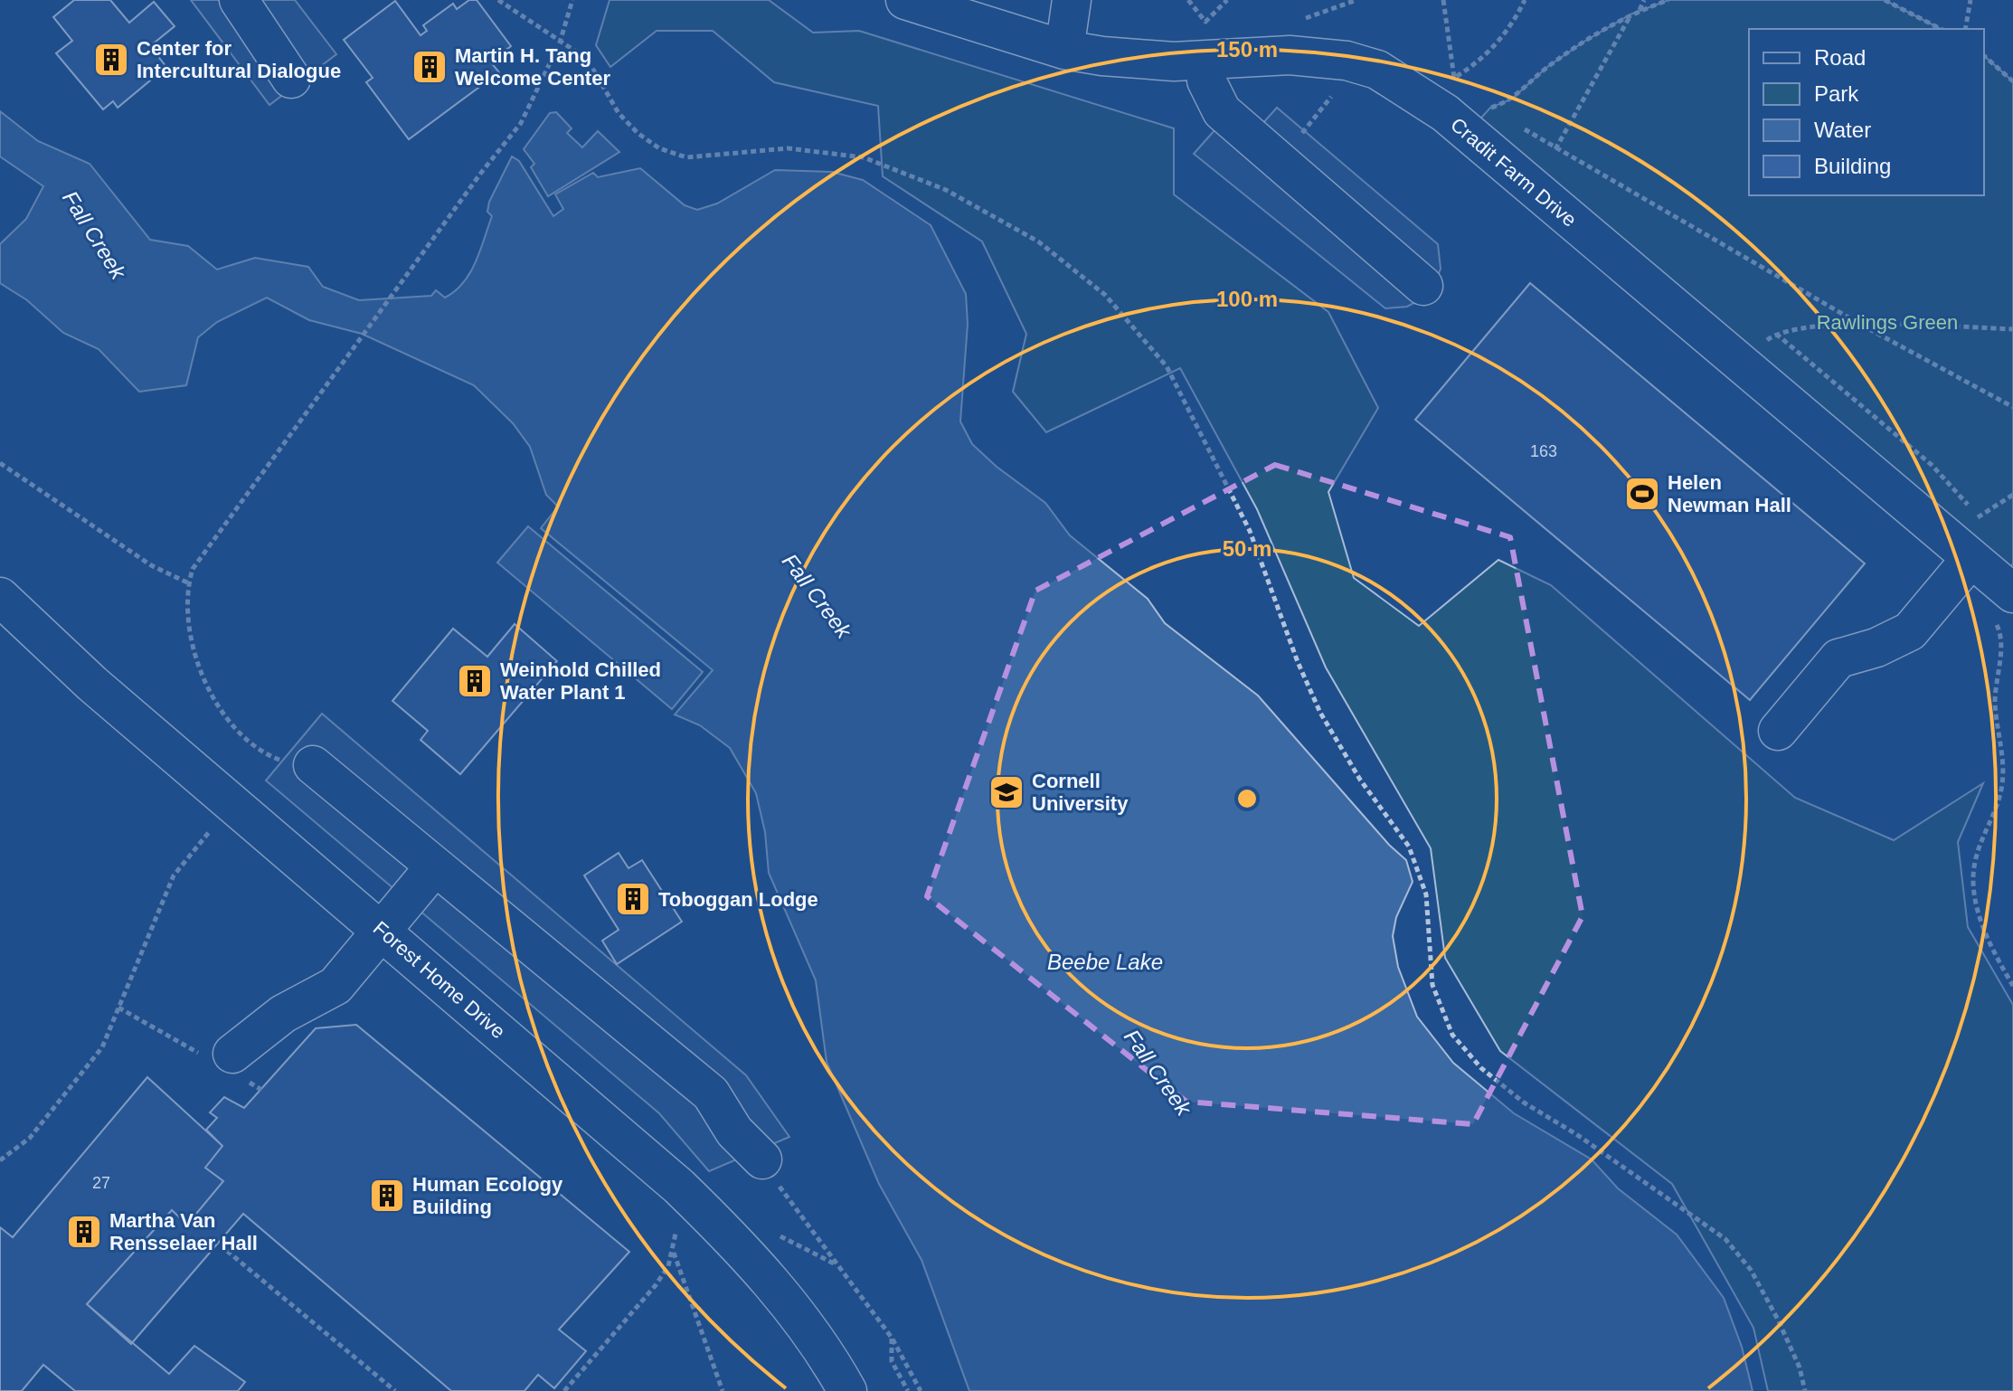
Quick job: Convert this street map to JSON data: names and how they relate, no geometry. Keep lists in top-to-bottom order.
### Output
{
  "streets": {
    "street": ["Cradit Farm Drive", "Forest Home Drive"]
  },
  "water": ["Fall Creek", "Beebe Lake"],
  "parks": ["Rawlings Green"],
  "places": {
    "building": [
      "Center for Intercultural Dialogue",
      "Martin H. Tang Welcome Center",
      "Weinhold Chilled Water Plant 1",
      "Toboggan Lodge",
      "Human Ecology Building",
      "Martha Van Rensselaer Hall"
    ],
    "sports": ["Helen Newman Hall"],
    "school or university": ["Cornell University"]
  },
  "house_numbers": ["163", "27"],
  "legend": [
    "Road",
    "Park",
    "Water",
    "Building"
  ],
  "rings": ["150 m", "100 m", "50 m"]
}
